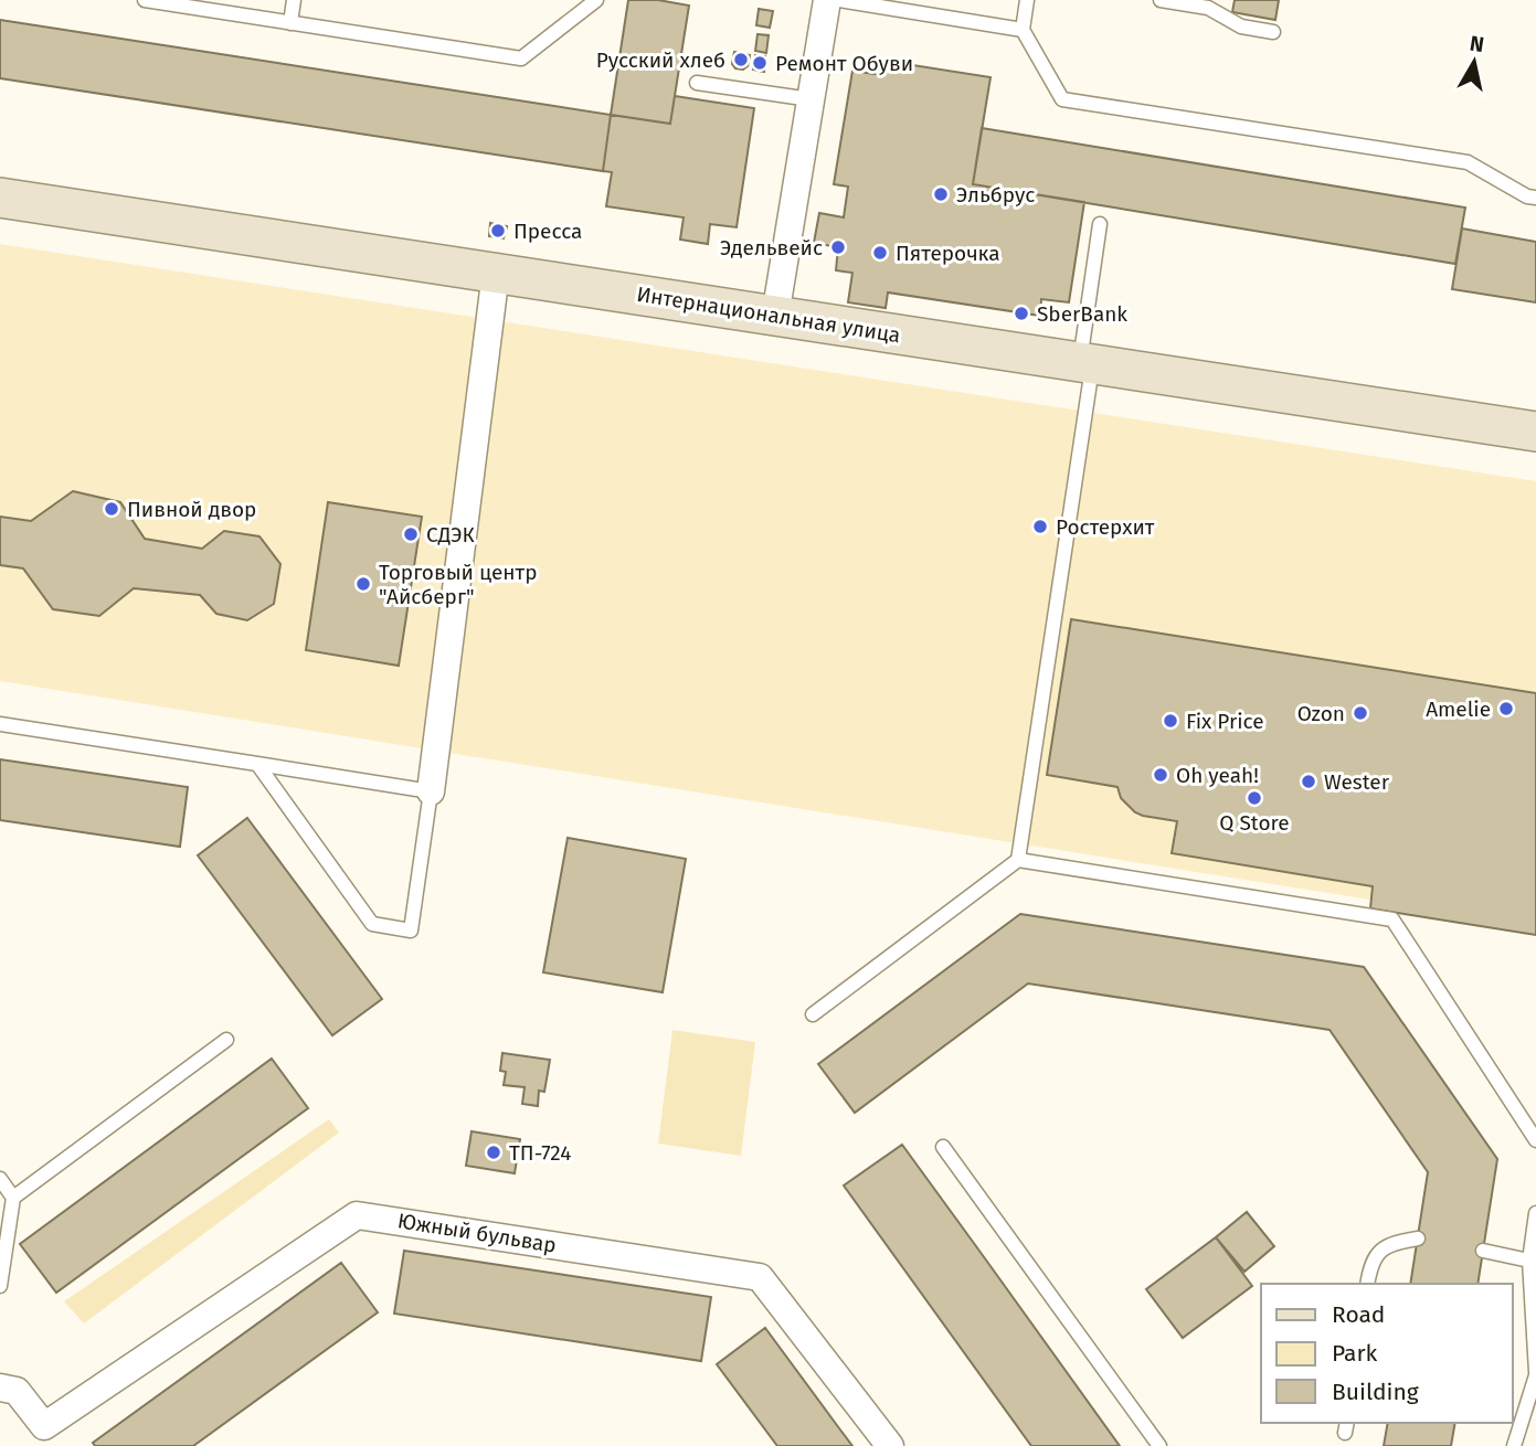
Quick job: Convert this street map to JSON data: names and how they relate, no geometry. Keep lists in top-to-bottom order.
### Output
{
  "streets": {
    "main road": ["Интернациональная улица"],
    "street": ["Южный бульвар"]
  },
  "places": [
    "Русский хлеб",
    "Ремонт Обуви",
    "Эльбрус",
    "Пресса",
    "Эдельвейс",
    "Пятерочка",
    "SberBank",
    "Пивной двор",
    "Ростерхит",
    "СДЭК",
    "Торговый центр \"Айсберг\"",
    "Amelie",
    "Ozon",
    "Fix Price",
    "Oh yeah!",
    "Wester",
    "Q Store",
    "ТП-724"
  ],
  "legend": ["Road", "Park", "Building"],
  "north": "top"
}
